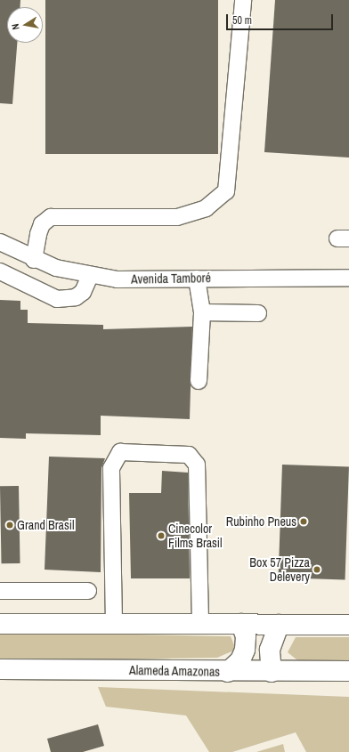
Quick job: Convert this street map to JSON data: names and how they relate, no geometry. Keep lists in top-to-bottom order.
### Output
{
  "streets": {
    "main road": ["Alameda Amazonas"],
    "street": ["Avenida Tamboré"]
  },
  "places": [
    "Rubinho Pneus",
    "Grand Brasil",
    "Cinecolor Films Brasil",
    "Box 57 Pizza Delevery"
  ],
  "scale_bar": "50 m",
  "north": "left"
}
